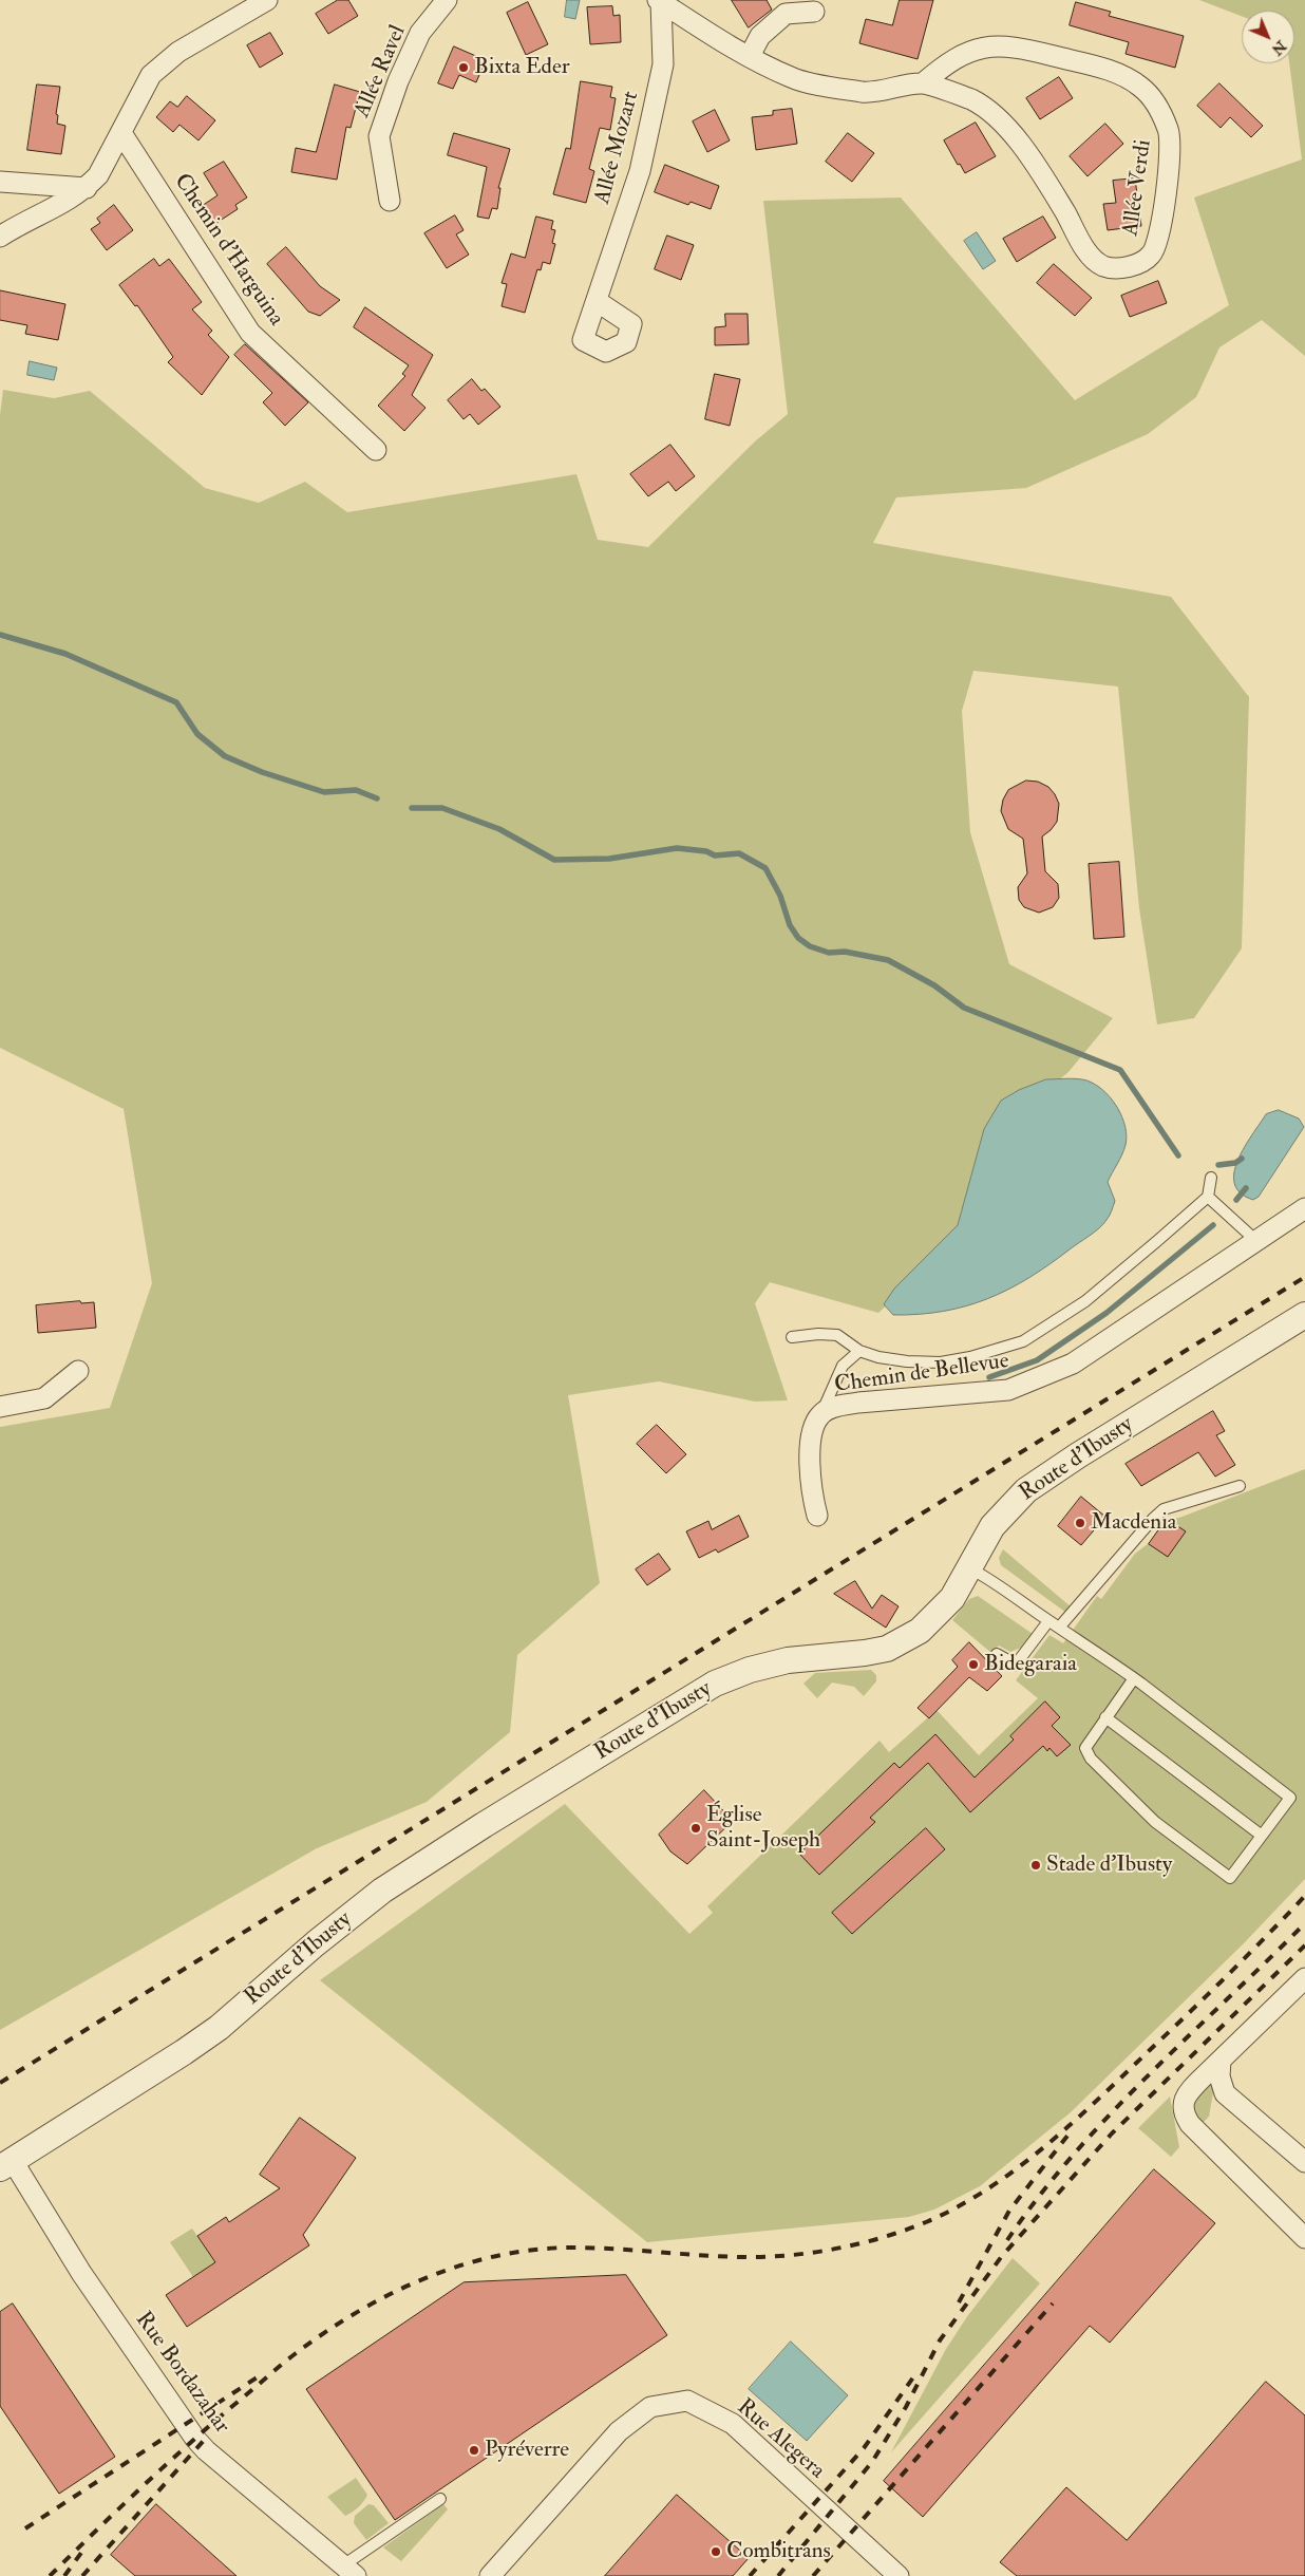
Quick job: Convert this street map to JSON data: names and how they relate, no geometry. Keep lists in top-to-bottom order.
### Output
{
  "streets": {
    "street": [
      "Allée Ravel",
      "Allée Mozart",
      "Allée Verdi",
      "Chemin d'Harguina",
      "Chemin de Bellevue",
      "Route d'Ibusty",
      "Rue Bordazahar",
      "Rue Alegera"
    ]
  },
  "crossings": [
    ["Allée Mozart", "Allée Verdi"],
    ["Route d'Ibusty", "Rue Bordazahar"]
  ],
  "places": [
    "Bixta Eder",
    "Macdenia",
    "Bidegaraia",
    "Église Saint-Joseph",
    "Stade d'Ibusty",
    "Pyréverre",
    "Combitrans"
  ],
  "north": "bottom right"
}
